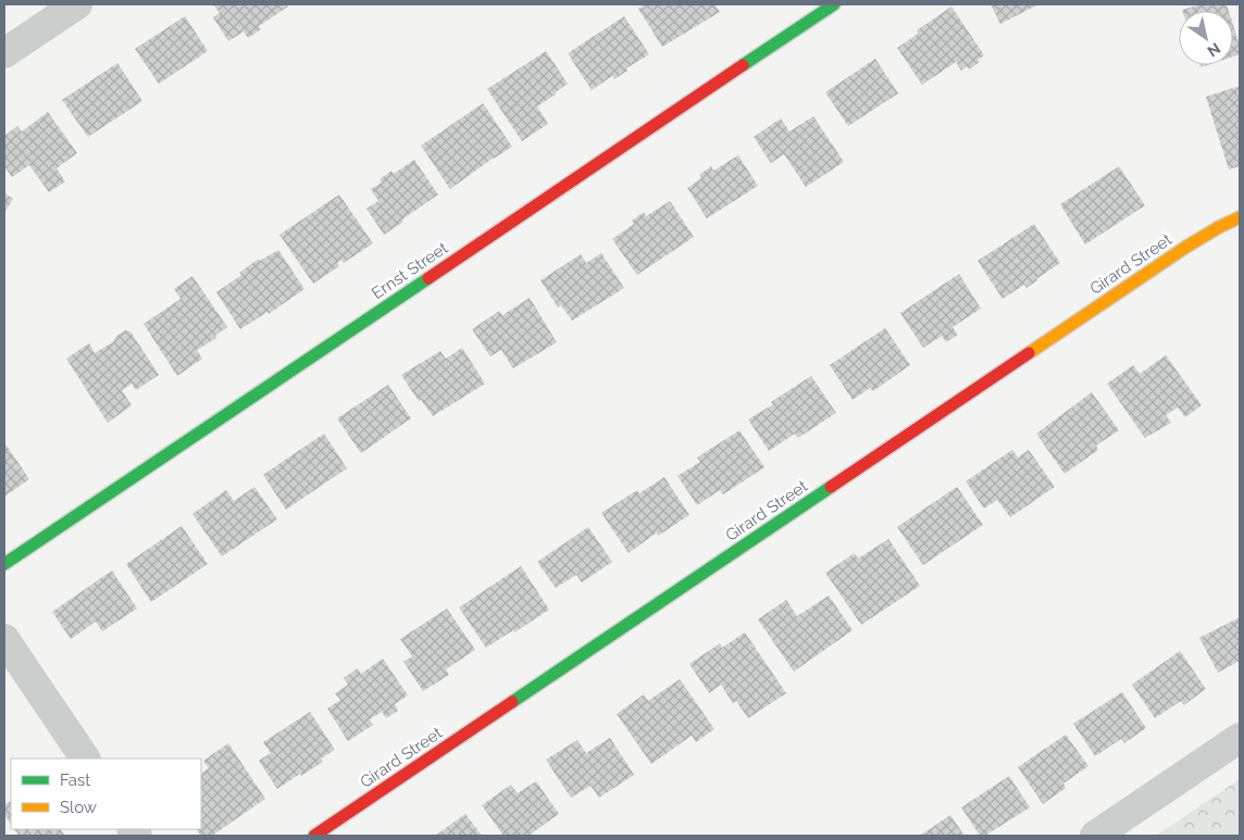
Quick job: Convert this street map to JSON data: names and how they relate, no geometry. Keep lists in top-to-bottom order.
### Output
{
  "streets": {
    "street": ["Girard Street", "Ernst Street"]
  },
  "legend": ["Fast", "Slow"],
  "north": "bottom right"
}
